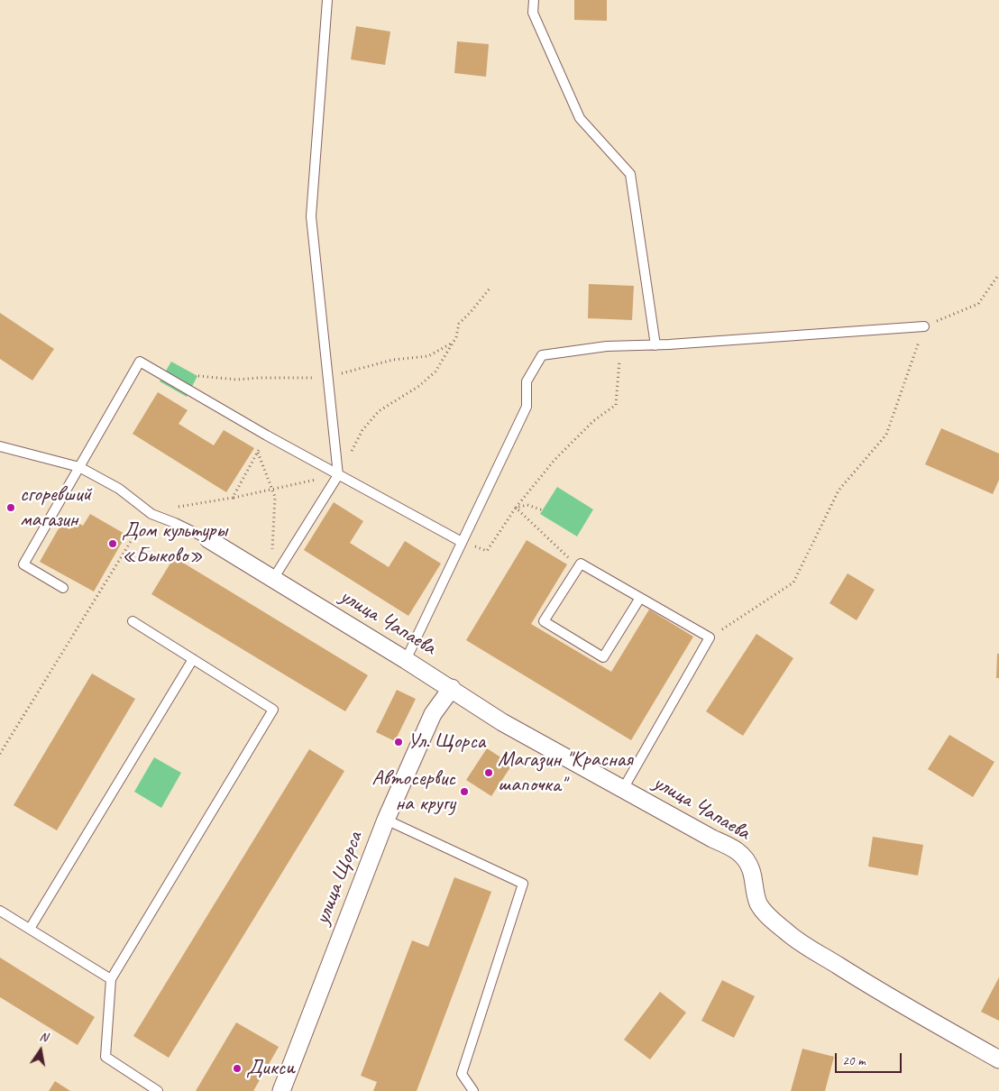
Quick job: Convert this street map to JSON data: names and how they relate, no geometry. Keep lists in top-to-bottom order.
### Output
{
  "streets": {
    "street": ["улица Чапаева", "улица Щорса"]
  },
  "crossings": [
    ["улица Чапаева", "улица Щорса"]
  ],
  "places": [
    "сгоревший магазин",
    "Дом культуры «Быково»",
    "Ул. Щорса",
    "Магазин \"Красная шапочка\"",
    "Автосервис на кругу",
    "Дикси"
  ],
  "scale_bar": "20 m",
  "north": "top"
}
